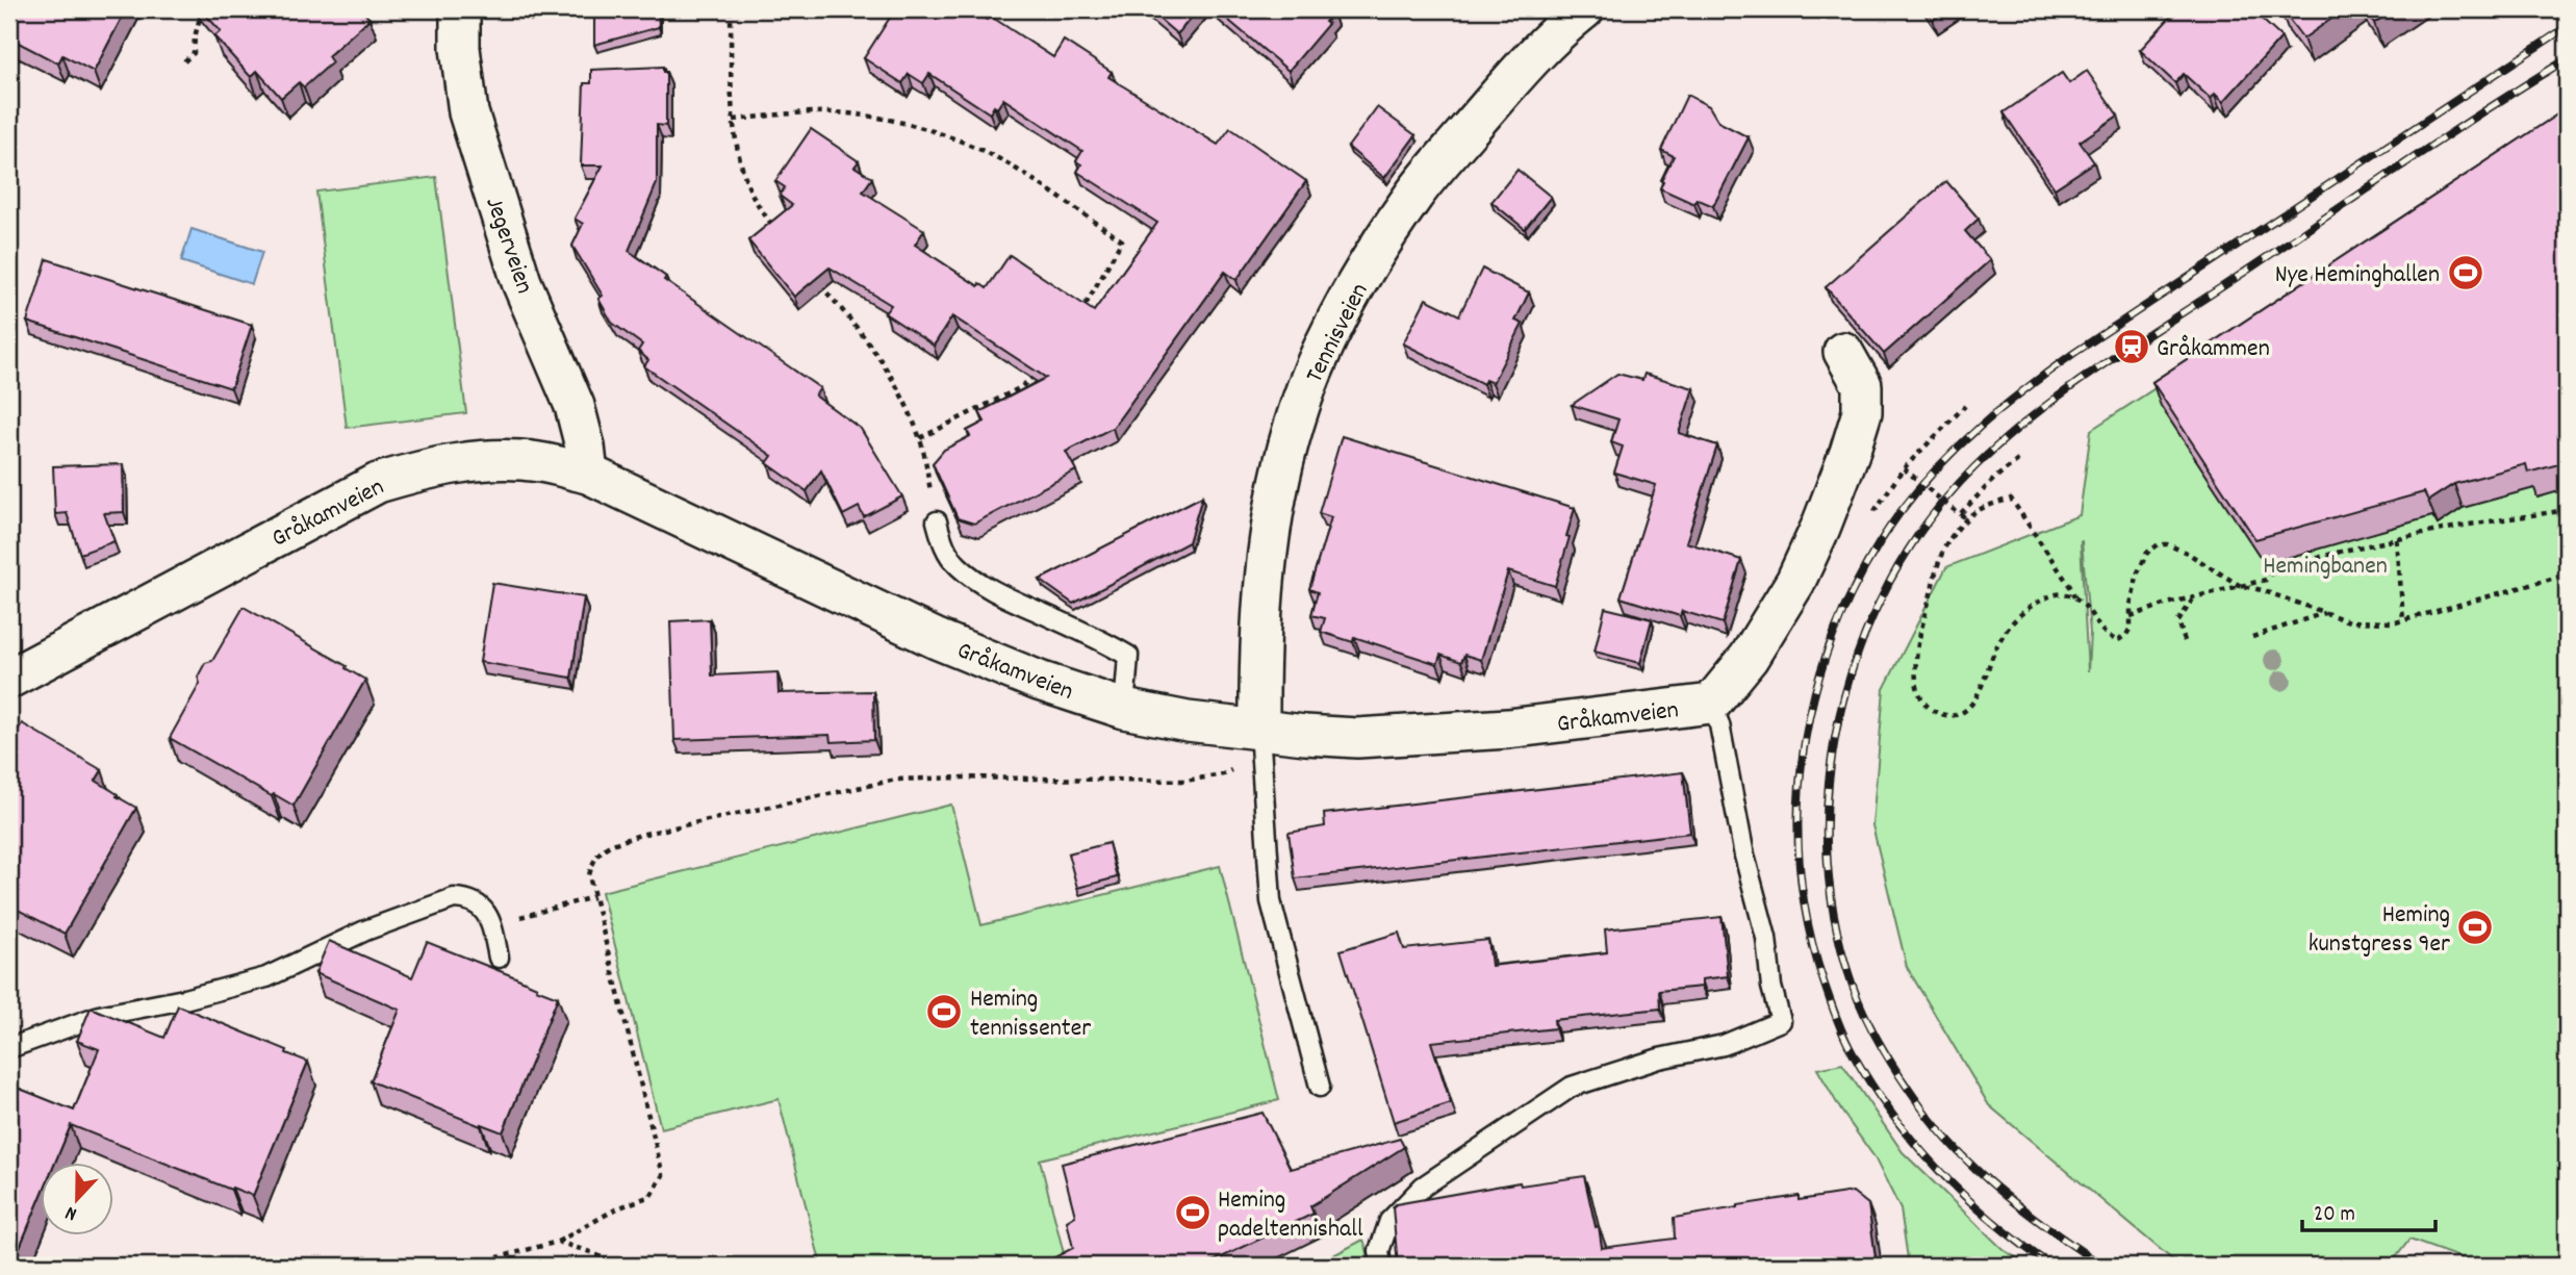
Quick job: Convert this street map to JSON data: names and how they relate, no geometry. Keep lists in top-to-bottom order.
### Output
{
  "streets": {
    "street": ["Jegerveien", "Tennisveien", "Gråkamveien"]
  },
  "crossings": [
    ["Jegerveien", "Gråkamveien"],
    ["Tennisveien", "Gråkamveien"]
  ],
  "parks": ["Hemingbanen"],
  "places": {
    "sports": [
      "Nye Heminghallen",
      "Heming kunstgress 9er",
      "Heming tennissenter",
      "Heming padeltennishall"
    ],
    "station": ["Gråkammen"]
  },
  "scale_bar": "20 m",
  "north": "bottom"
}
